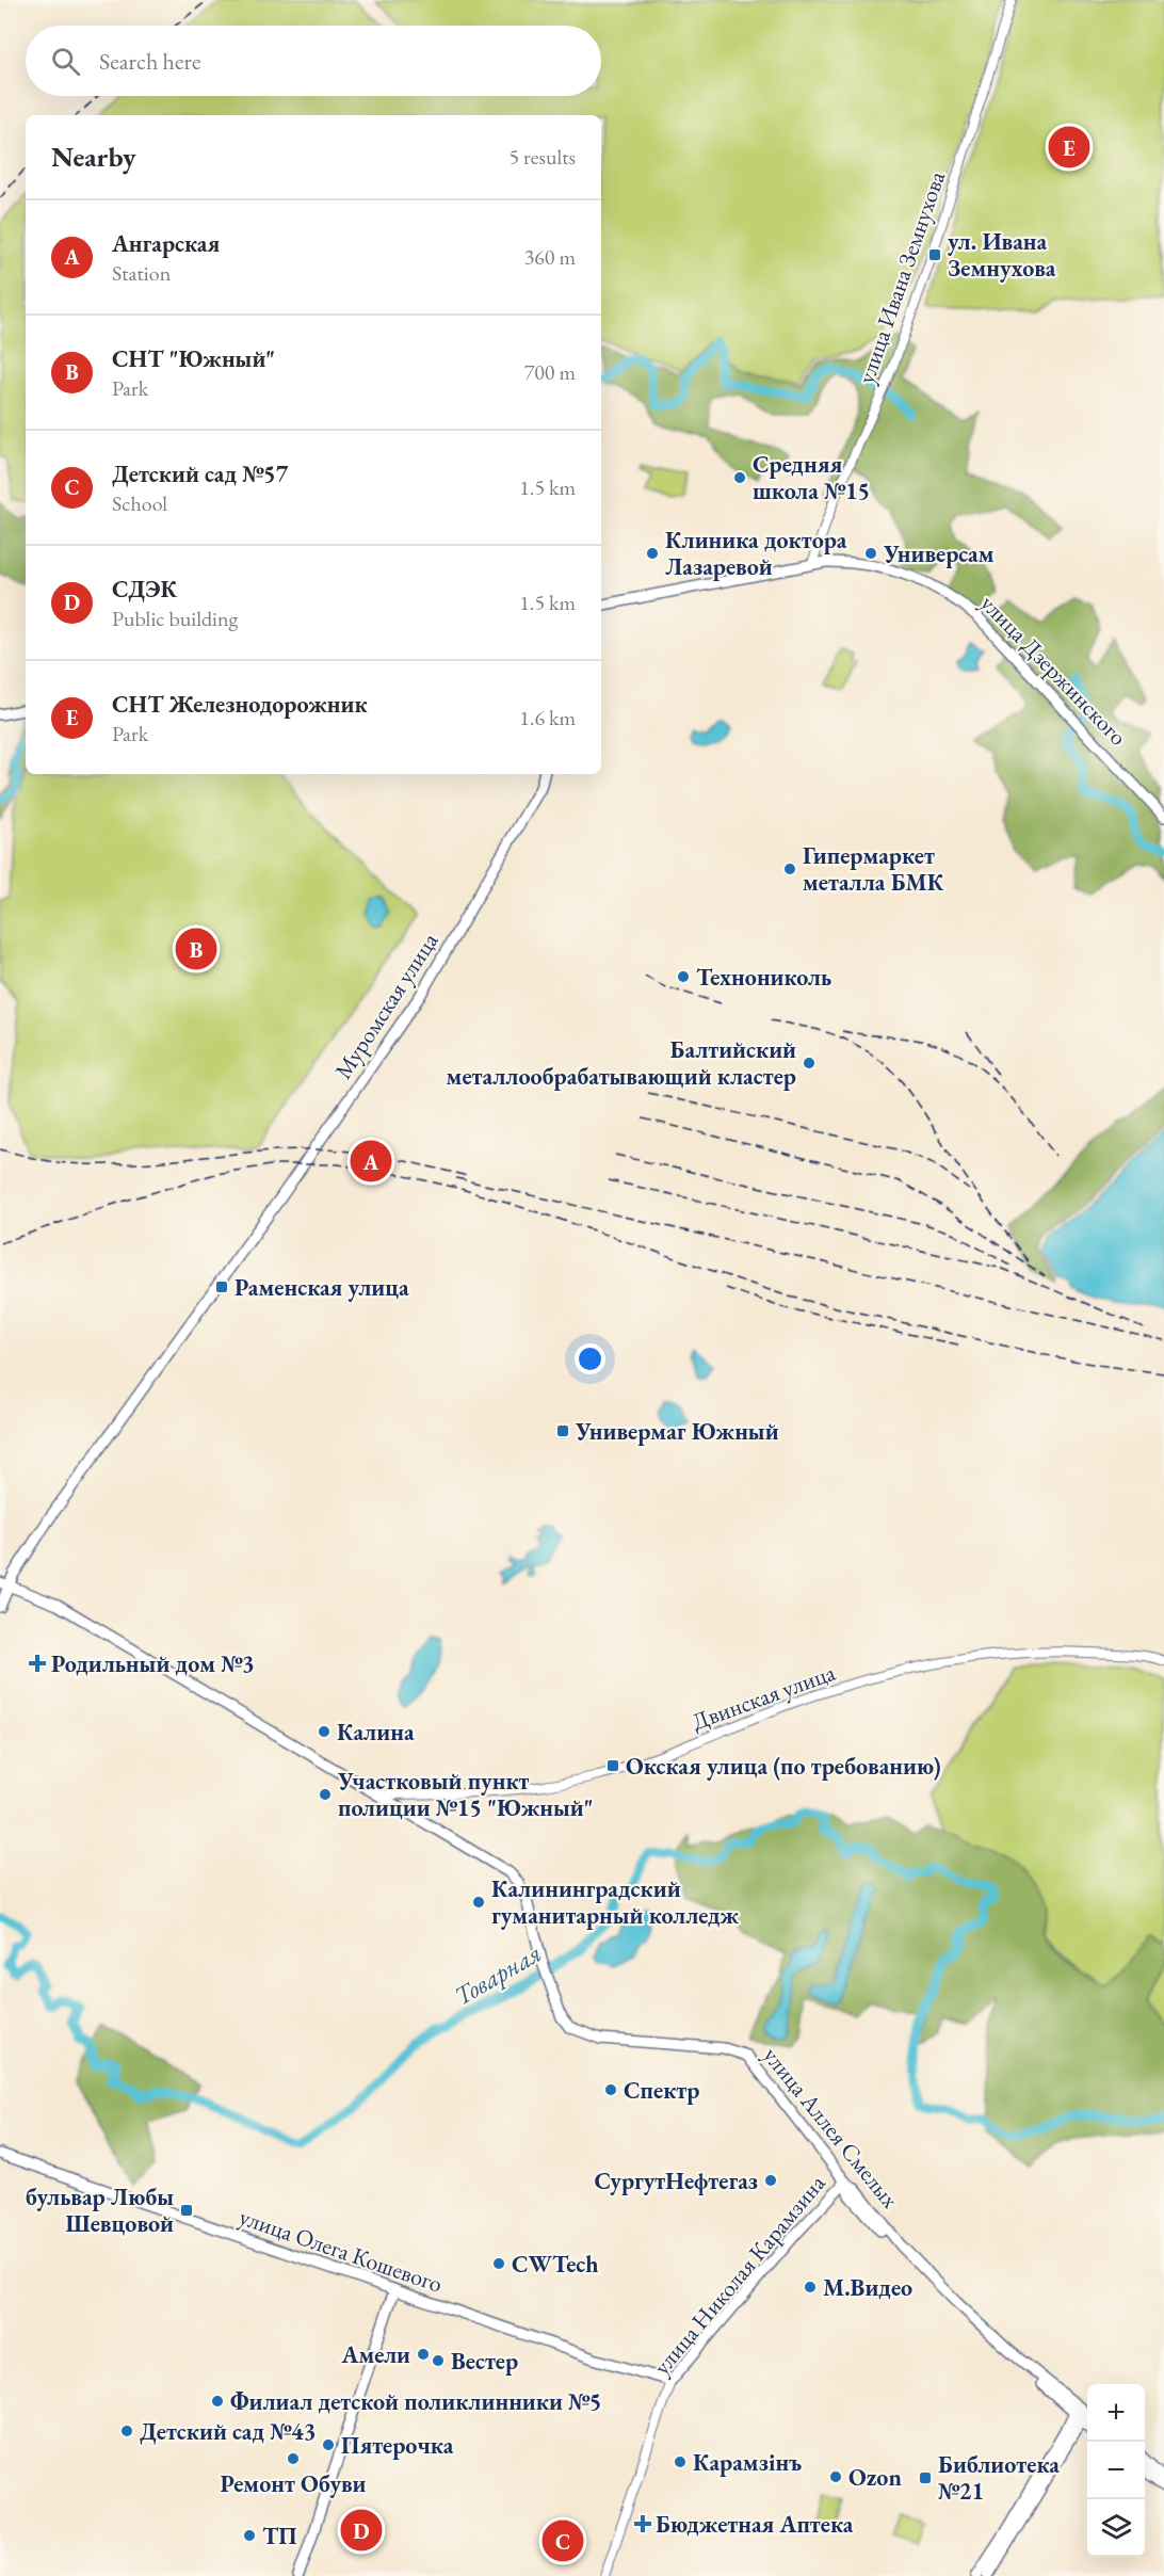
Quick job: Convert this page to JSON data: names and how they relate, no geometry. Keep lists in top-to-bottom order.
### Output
{
  "streets": {
    "main road": [
      "улица Дзержинского",
      "Муромская улица",
      "улица Аллея Смелых",
      "улица Олега Кошевого",
      "улица Николая Карамзина"
    ],
    "street": ["улица Ивана Земнухова", "Двинская улица"]
  },
  "crossings": [
    ["улица Ивана Земнухова", "улица Дзержинского"],
    ["Муромская улица", "улица Аллея Смелых"],
    ["Двинская улица", "улица Аллея Смелых"],
    ["улица Аллея Смелых", "улица Николая Карамзина"],
    ["улица Олега Кошевого", "улица Николая Карамзина"]
  ],
  "water": ["Товарная"],
  "places": {
    "transit": [
      "ул. Ивана Земнухова",
      "Раменская улица",
      "Универмаг Южный",
      "Окская улица (по требованию)",
      "бульвар Любы Шевцовой",
      "Библиотека №21"
    ],
    "other": [
      "Средняя школа №15",
      "Клиника доктора Лазаревой",
      "Универсам",
      "Гипермаркет металла БМК",
      "Технониколь",
      "Балтийский металлообрабатывающий кластер",
      "Калина",
      "Участковый пункт полиции №15 \"Южный\"",
      "Калининградский гуманитарный колледж",
      "Спектр",
      "СургутНефтегаз",
      "CWTech",
      "M.Видео",
      "Амели",
      "Вестер",
      "Филиал детской поликлинники №5",
      "Детский сад №43",
      "Пятерочка",
      "Ремонт Обуви",
      "Карамзiнъ",
      "Ozon",
      "ТП"
    ],
    "health": ["Родильный дом №3", "Бюджетная Аптека"]
  },
  "page": {
    "search": "Search here",
    "heading": ["Nearby", "5 results"],
    "pins": [
      "E",
      "B",
      "A",
      "D",
      "C"
    ],
    "list": [
      {
        "mark": "A",
        "name": "Ангарская",
        "note": "Station",
        "value": "360 m"
      },
      {
        "mark": "B",
        "name": "СНТ \"Южный\"",
        "note": "Park",
        "value": "700 m"
      },
      {
        "mark": "C",
        "name": "Детский сад №57",
        "note": "School",
        "value": "1.5 km"
      },
      {
        "mark": "D",
        "name": "СДЭК",
        "note": "Public building",
        "value": "1.5 km"
      },
      {
        "mark": "E",
        "name": "СНТ Железнодорожник",
        "note": "Park",
        "value": "1.6 km"
      }
    ],
    "map_buttons": ["+", "−"]
  }
}
